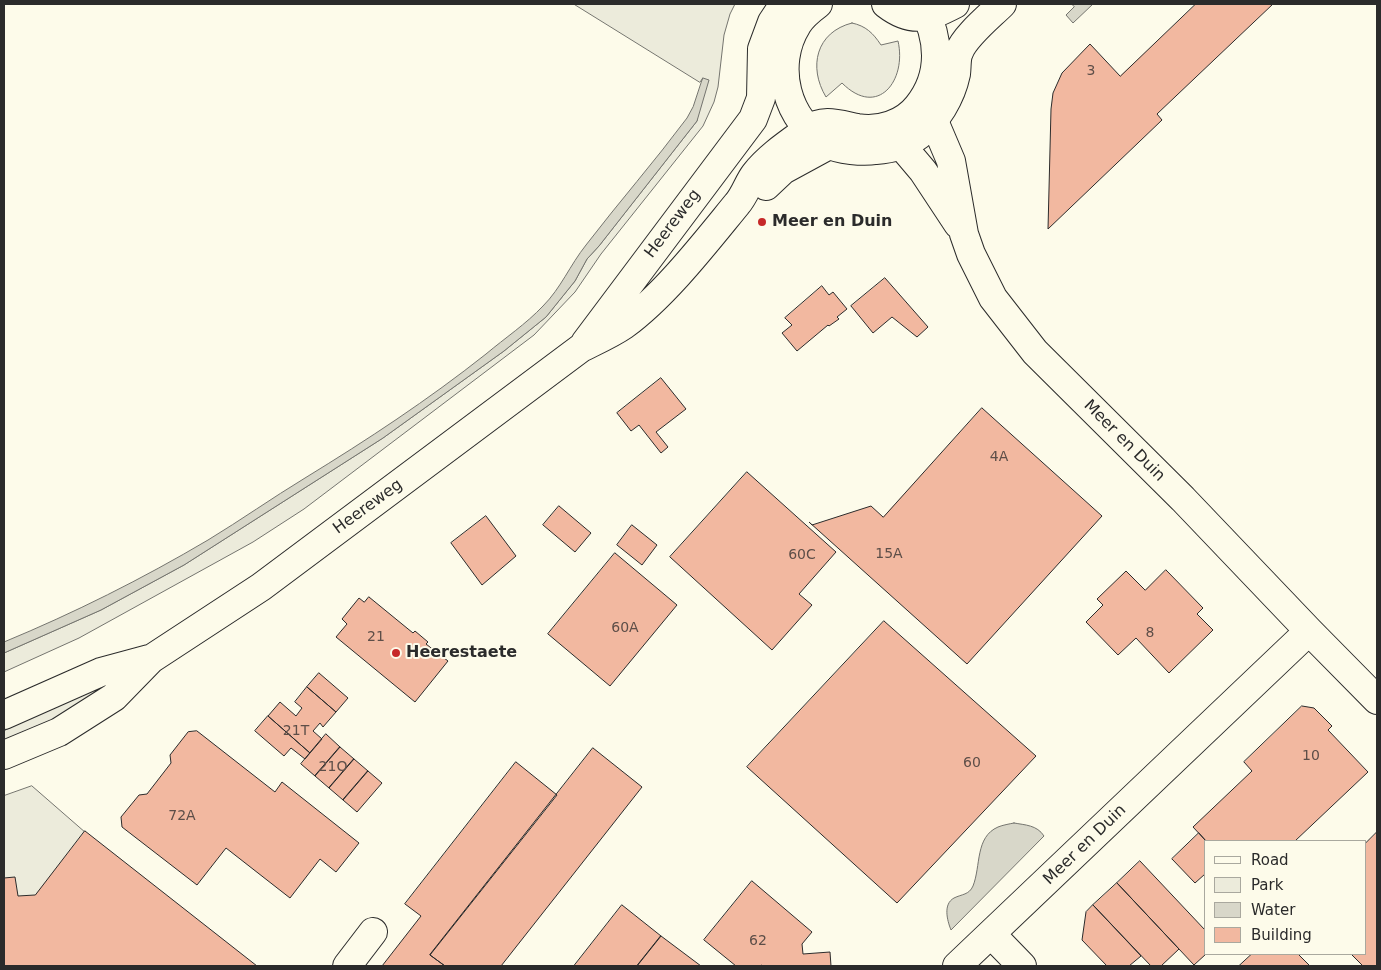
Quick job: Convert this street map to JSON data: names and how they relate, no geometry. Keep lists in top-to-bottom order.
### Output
{
  "streets": {
    "main road": ["Heereweg", "Meer en Duin"]
  },
  "crossings": [
    ["Heereweg", "Meer en Duin"]
  ],
  "places": ["Meer en Duin", "Heerestaete"],
  "house_numbers": [
    "3",
    "4A",
    "15A",
    "60C",
    "60A",
    "8",
    "21",
    "21T",
    "10",
    "60",
    "21O",
    "72A",
    "62"
  ],
  "legend": [
    "Road",
    "Park",
    "Water",
    "Building"
  ]
}
